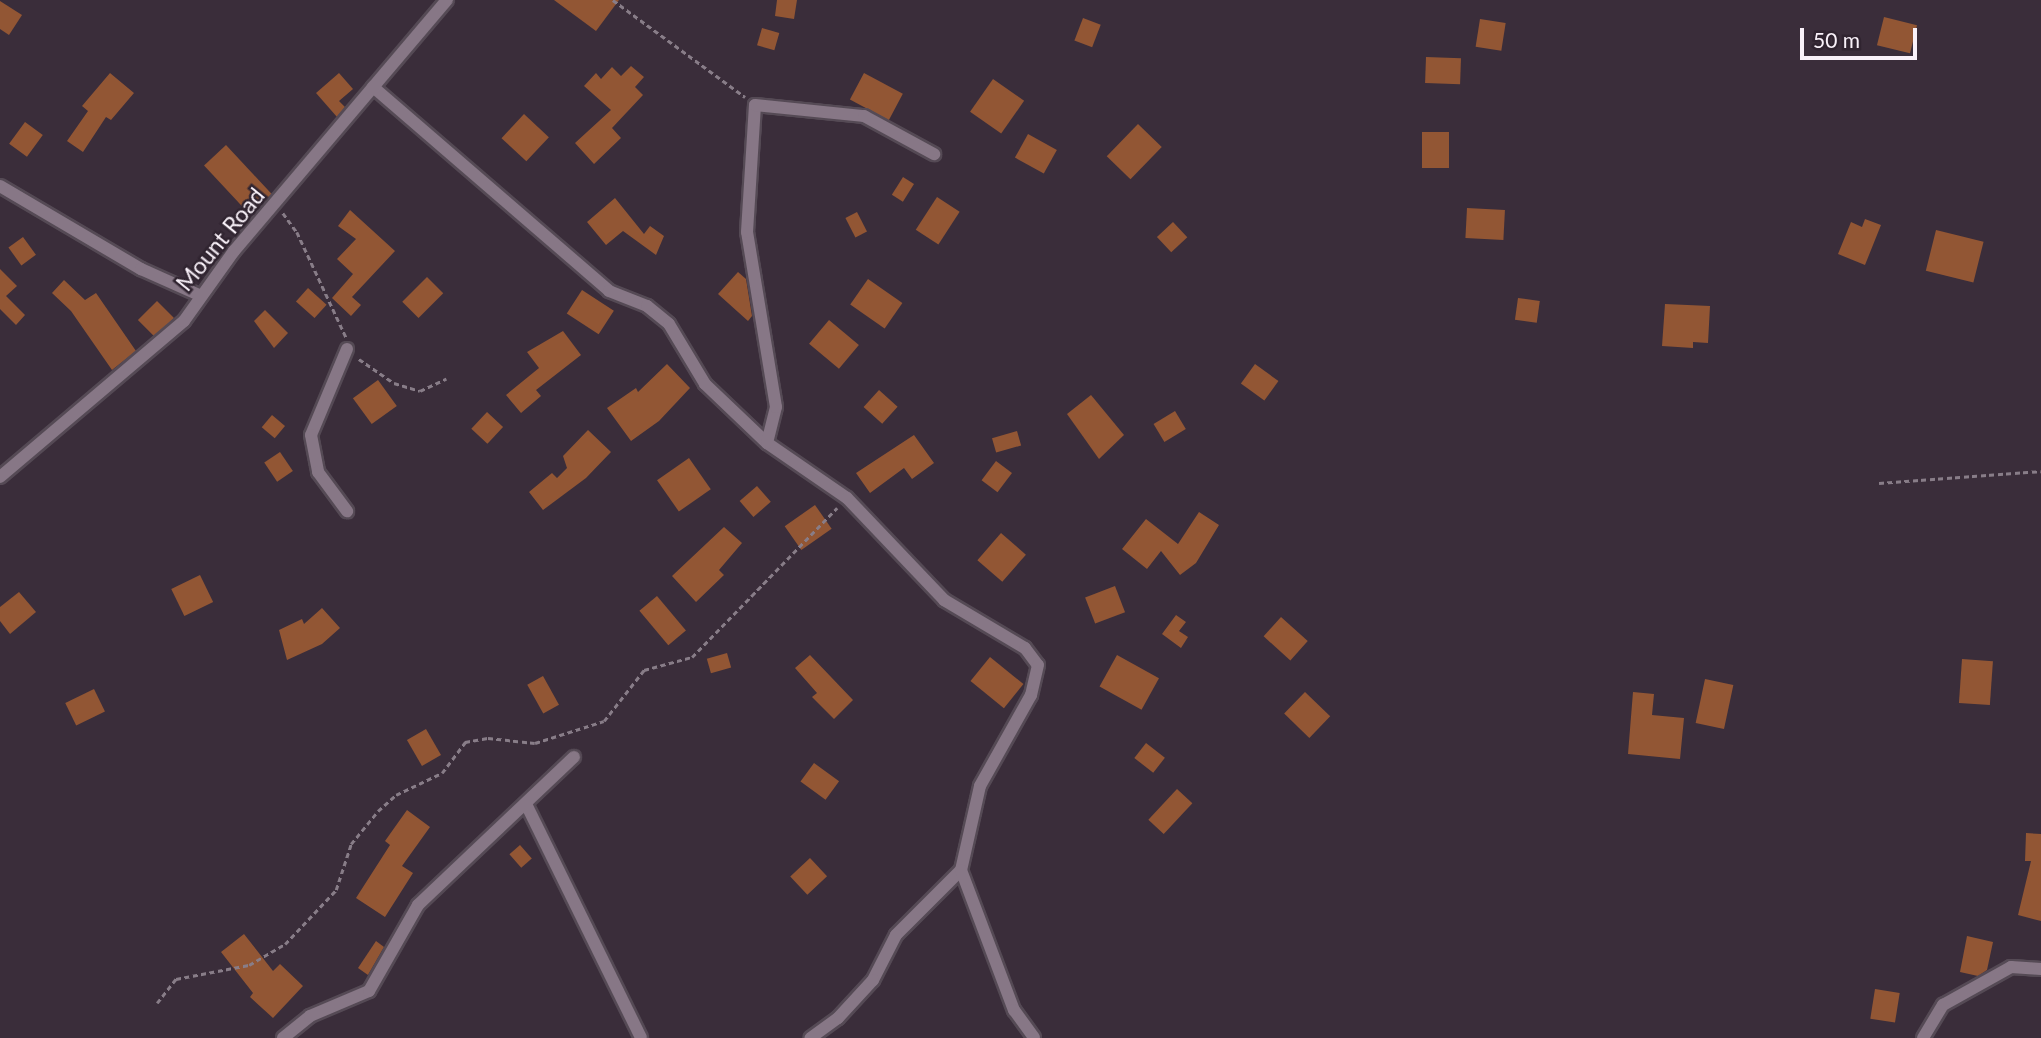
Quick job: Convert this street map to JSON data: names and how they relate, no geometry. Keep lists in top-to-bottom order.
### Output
{
  "streets": {
    "street": ["Mount Road"]
  },
  "scale_bar": "50 m"
}
